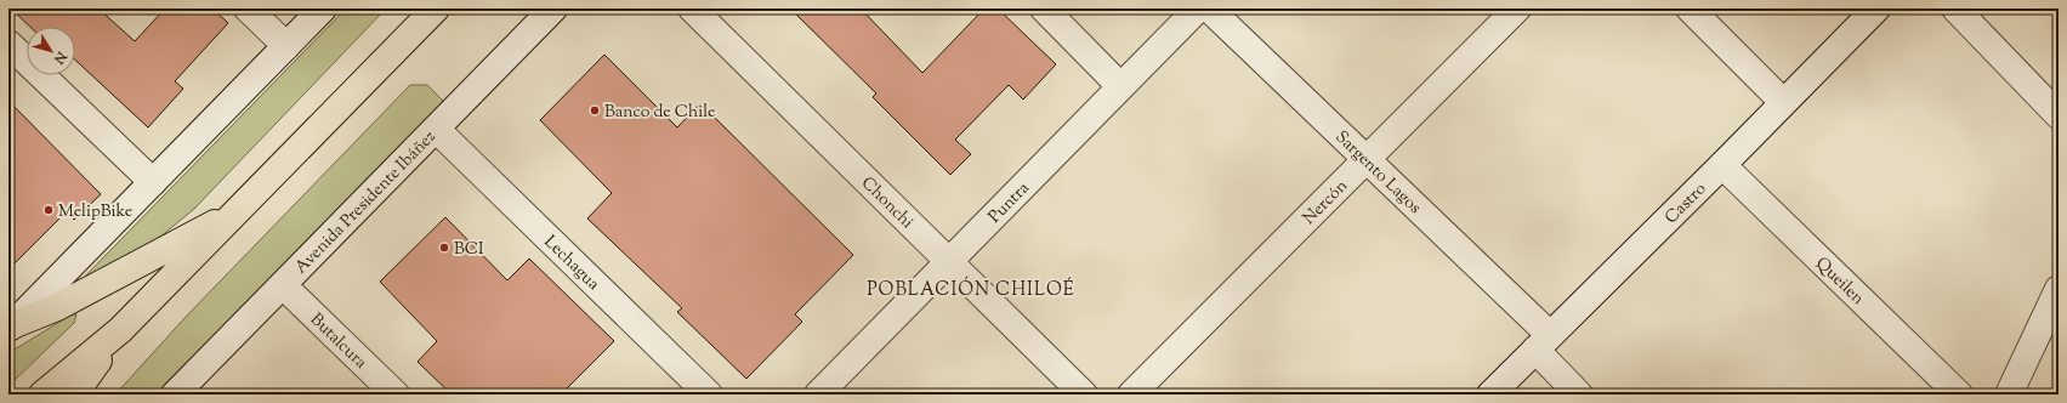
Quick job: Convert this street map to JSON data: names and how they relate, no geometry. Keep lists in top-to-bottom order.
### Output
{
  "streets": {
    "street": [
      "Sargento Lagos",
      "Avenida Presidente Ibáñez",
      "Chonchi",
      "Puntra",
      "Nercón",
      "Castro",
      "Lechagua",
      "Queilen",
      "Butalcura"
    ]
  },
  "crossings": [
    ["Sargento Lagos", "Nercón"],
    ["Sargento Lagos", "Castro"],
    ["Avenida Presidente Ibáñez", "Lechagua"],
    ["Avenida Presidente Ibáñez", "Butalcura"],
    ["Chonchi", "Puntra"],
    ["Castro", "Queilen"]
  ],
  "districts": ["POBLACIÓN CHILOÉ"],
  "places": ["Banco de Chile", "MelipBike", "BCI"],
  "north": "bottom right"
}
